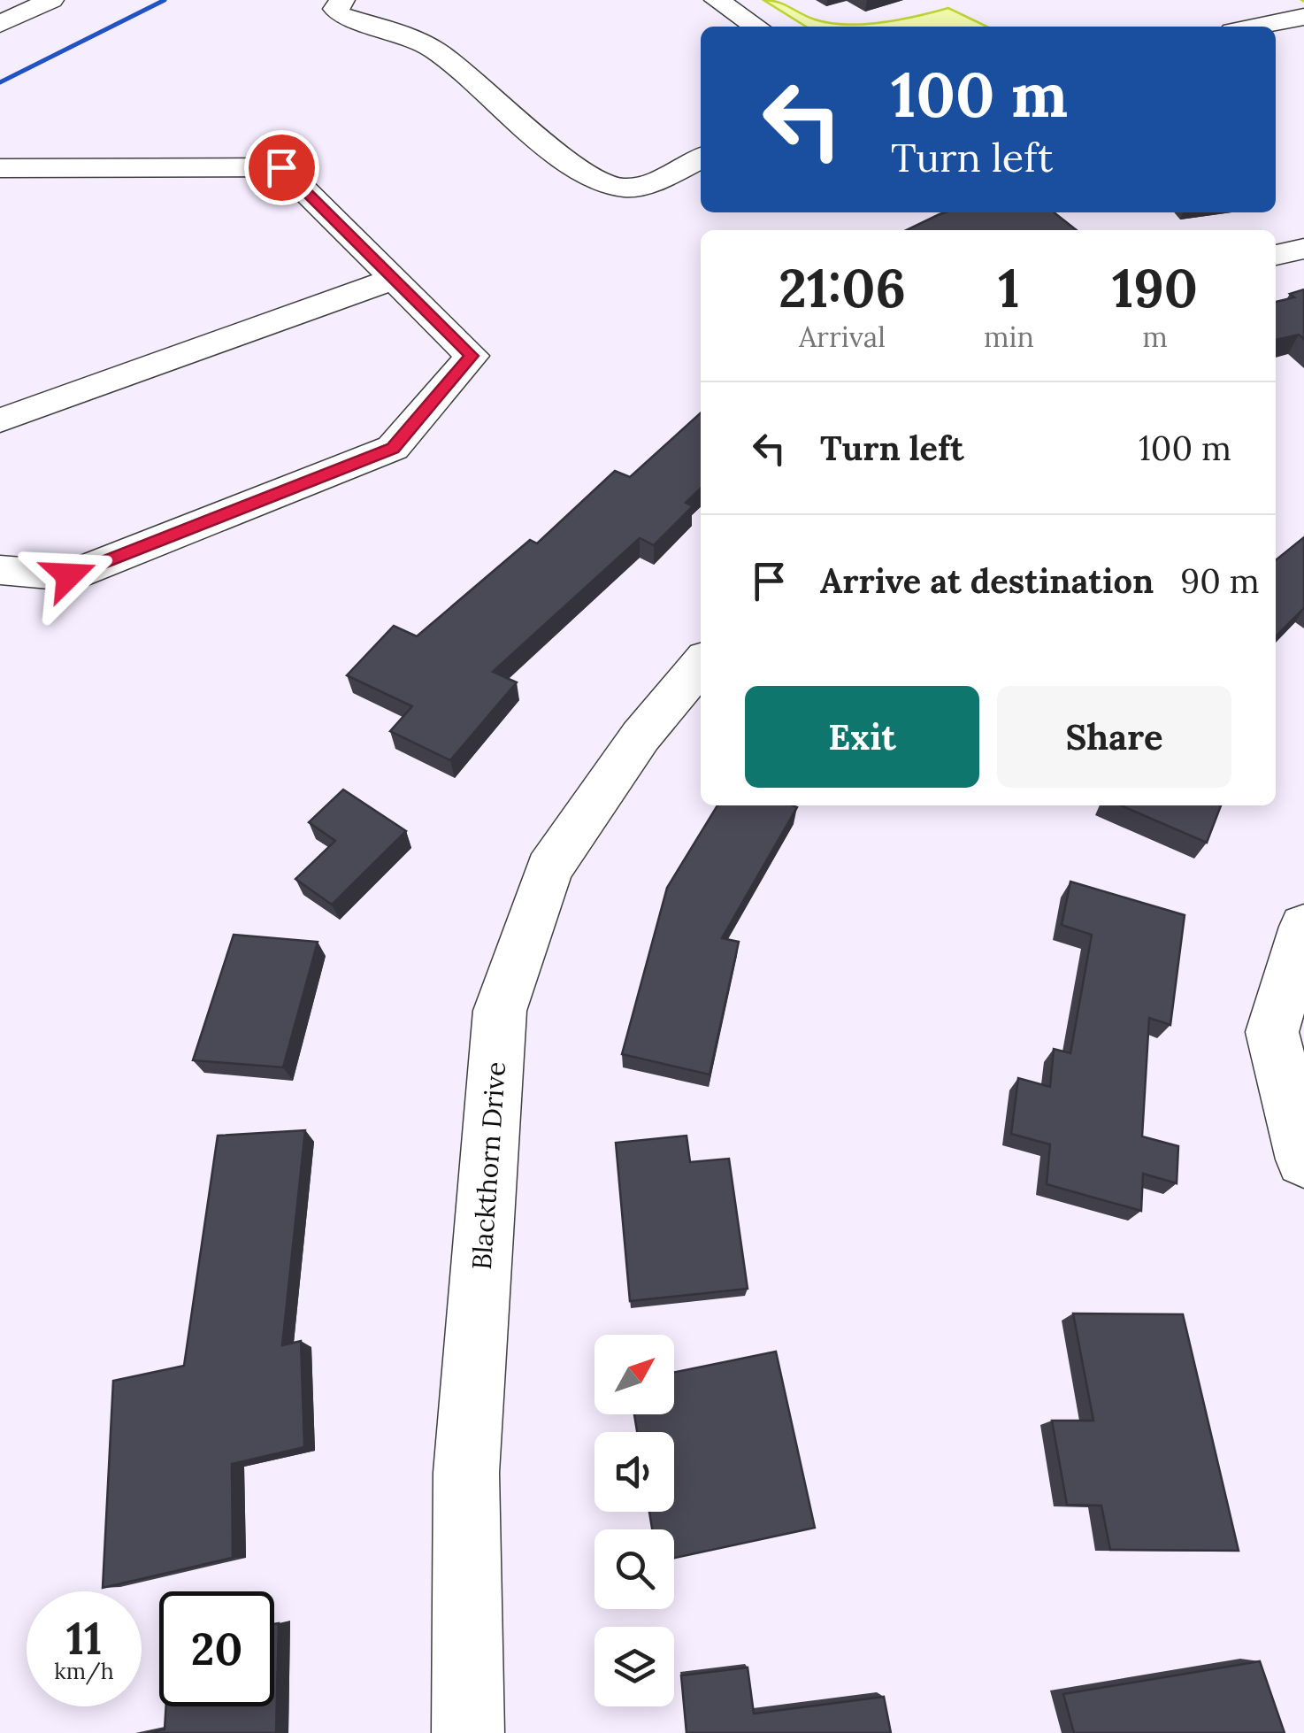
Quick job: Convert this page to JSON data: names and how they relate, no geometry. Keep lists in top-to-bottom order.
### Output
{
  "streets": {
    "street": ["Blackthorn Drive"]
  },
  "north": "top right",
  "page": {
    "turn": ["100 m", "Turn left"],
    "eta": [
      "21:06",
      "Arrival",
      "1",
      "min",
      "190",
      "m"
    ],
    "list": [
      {
        "name": "Turn left",
        "value": "100 m"
      },
      {
        "name": "Arrive at destination",
        "value": "90 m"
      }
    ],
    "buttons": ["Exit", "Share"],
    "speed": "11 km/h",
    "limit": "20"
  }
}
